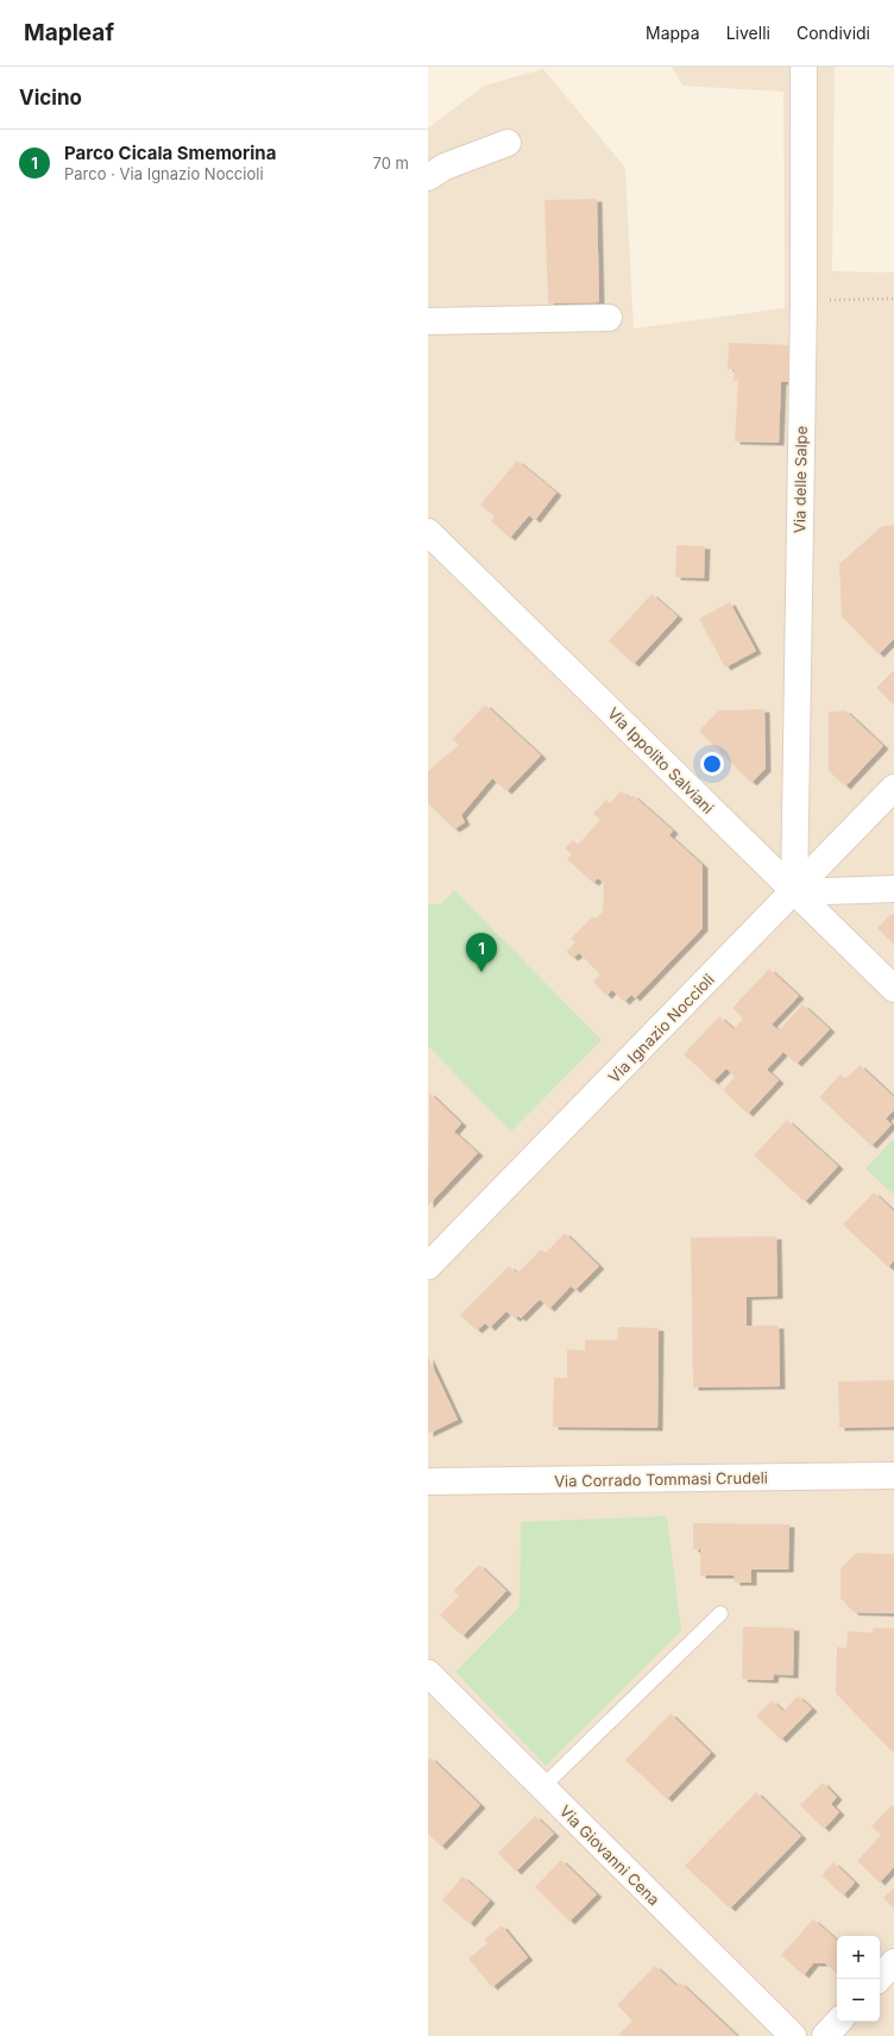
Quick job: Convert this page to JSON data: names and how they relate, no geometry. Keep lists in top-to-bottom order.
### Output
{
  "streets": {
    "street": [
      "Via delle Salpe",
      "Via Ippolito Salviani",
      "Via Ignazio Noccioli",
      "Via Corrado Tommasi Crudeli",
      "Via Giovanni Cena"
    ]
  },
  "crossings": [
    ["Via delle Salpe", "Via Ippolito Salviani"],
    ["Via delle Salpe", "Via Ignazio Noccioli"],
    ["Via Ippolito Salviani", "Via Ignazio Noccioli"]
  ],
  "page": {
    "header": "Mapleaf",
    "nav": ["Mappa", "Livelli", "Condividi"],
    "heading": "Vicino",
    "list": [
      {
        "mark": "1",
        "name": "Parco Cicala Smemorina",
        "note": "Parco · Via Ignazio Noccioli",
        "value": "70 m"
      }
    ],
    "pins": "1",
    "map_buttons": ["+", "−"]
  }
}
